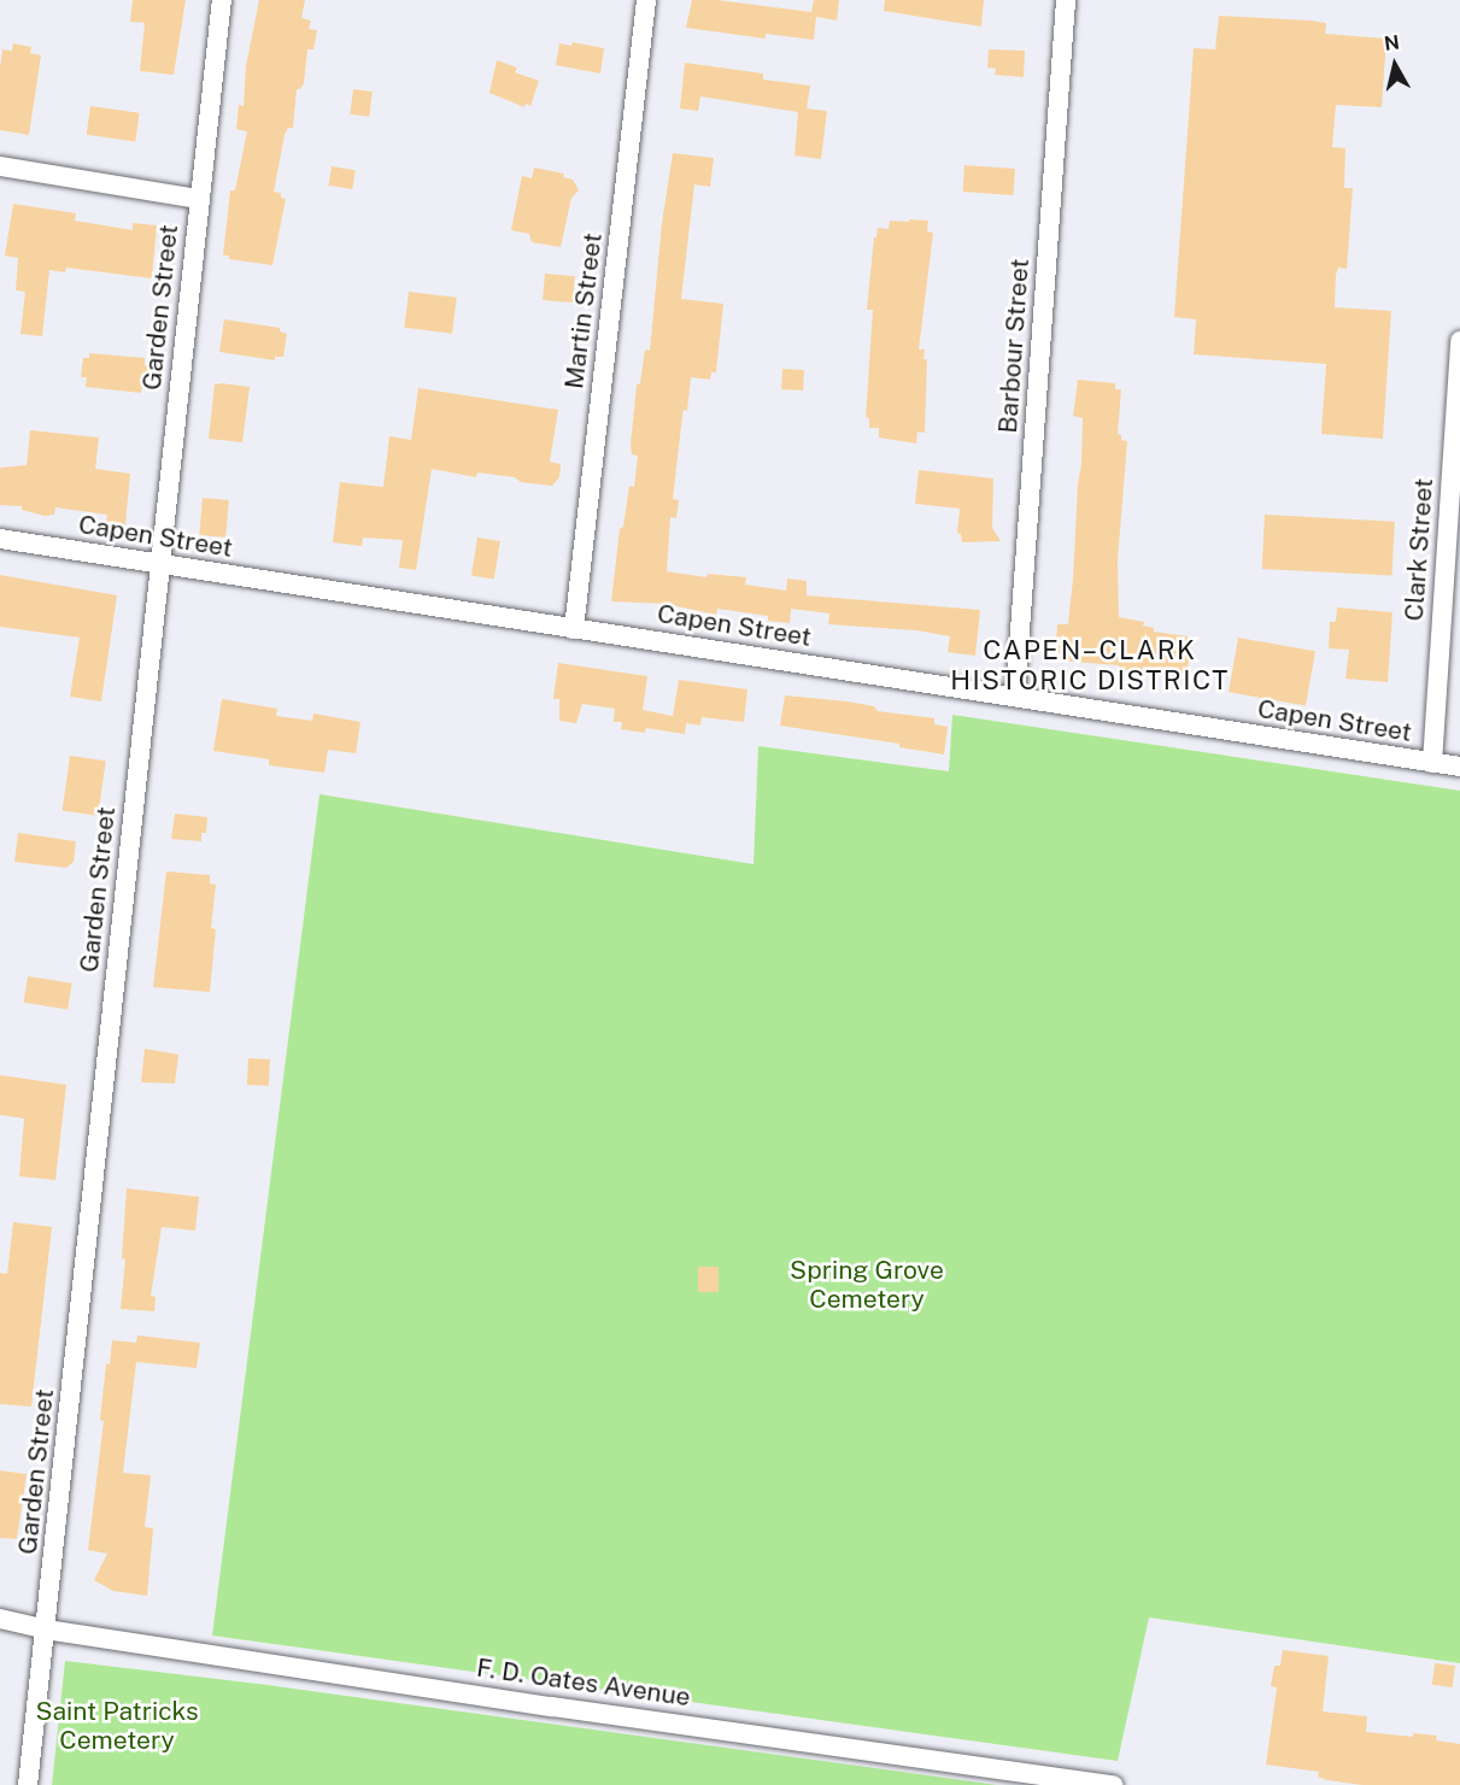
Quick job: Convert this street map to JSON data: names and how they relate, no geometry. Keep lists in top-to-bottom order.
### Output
{
  "streets": {
    "street": [
      "Garden Street",
      "Martin Street",
      "Barbour Street",
      "Capen Street",
      "Clark Street",
      "F. D. Oates Avenue"
    ]
  },
  "crossings": [
    ["Garden Street", "Capen Street"],
    ["Garden Street", "F. D. Oates Avenue"],
    ["Martin Street", "Capen Street"],
    ["Barbour Street", "Capen Street"],
    ["Capen Street", "Clark Street"]
  ],
  "districts": ["CAPEN–CLARK HISTORIC DISTRICT"],
  "parks": ["Spring Grove Cemetery", "Saint Patricks Cemetery"],
  "north": "top"
}
